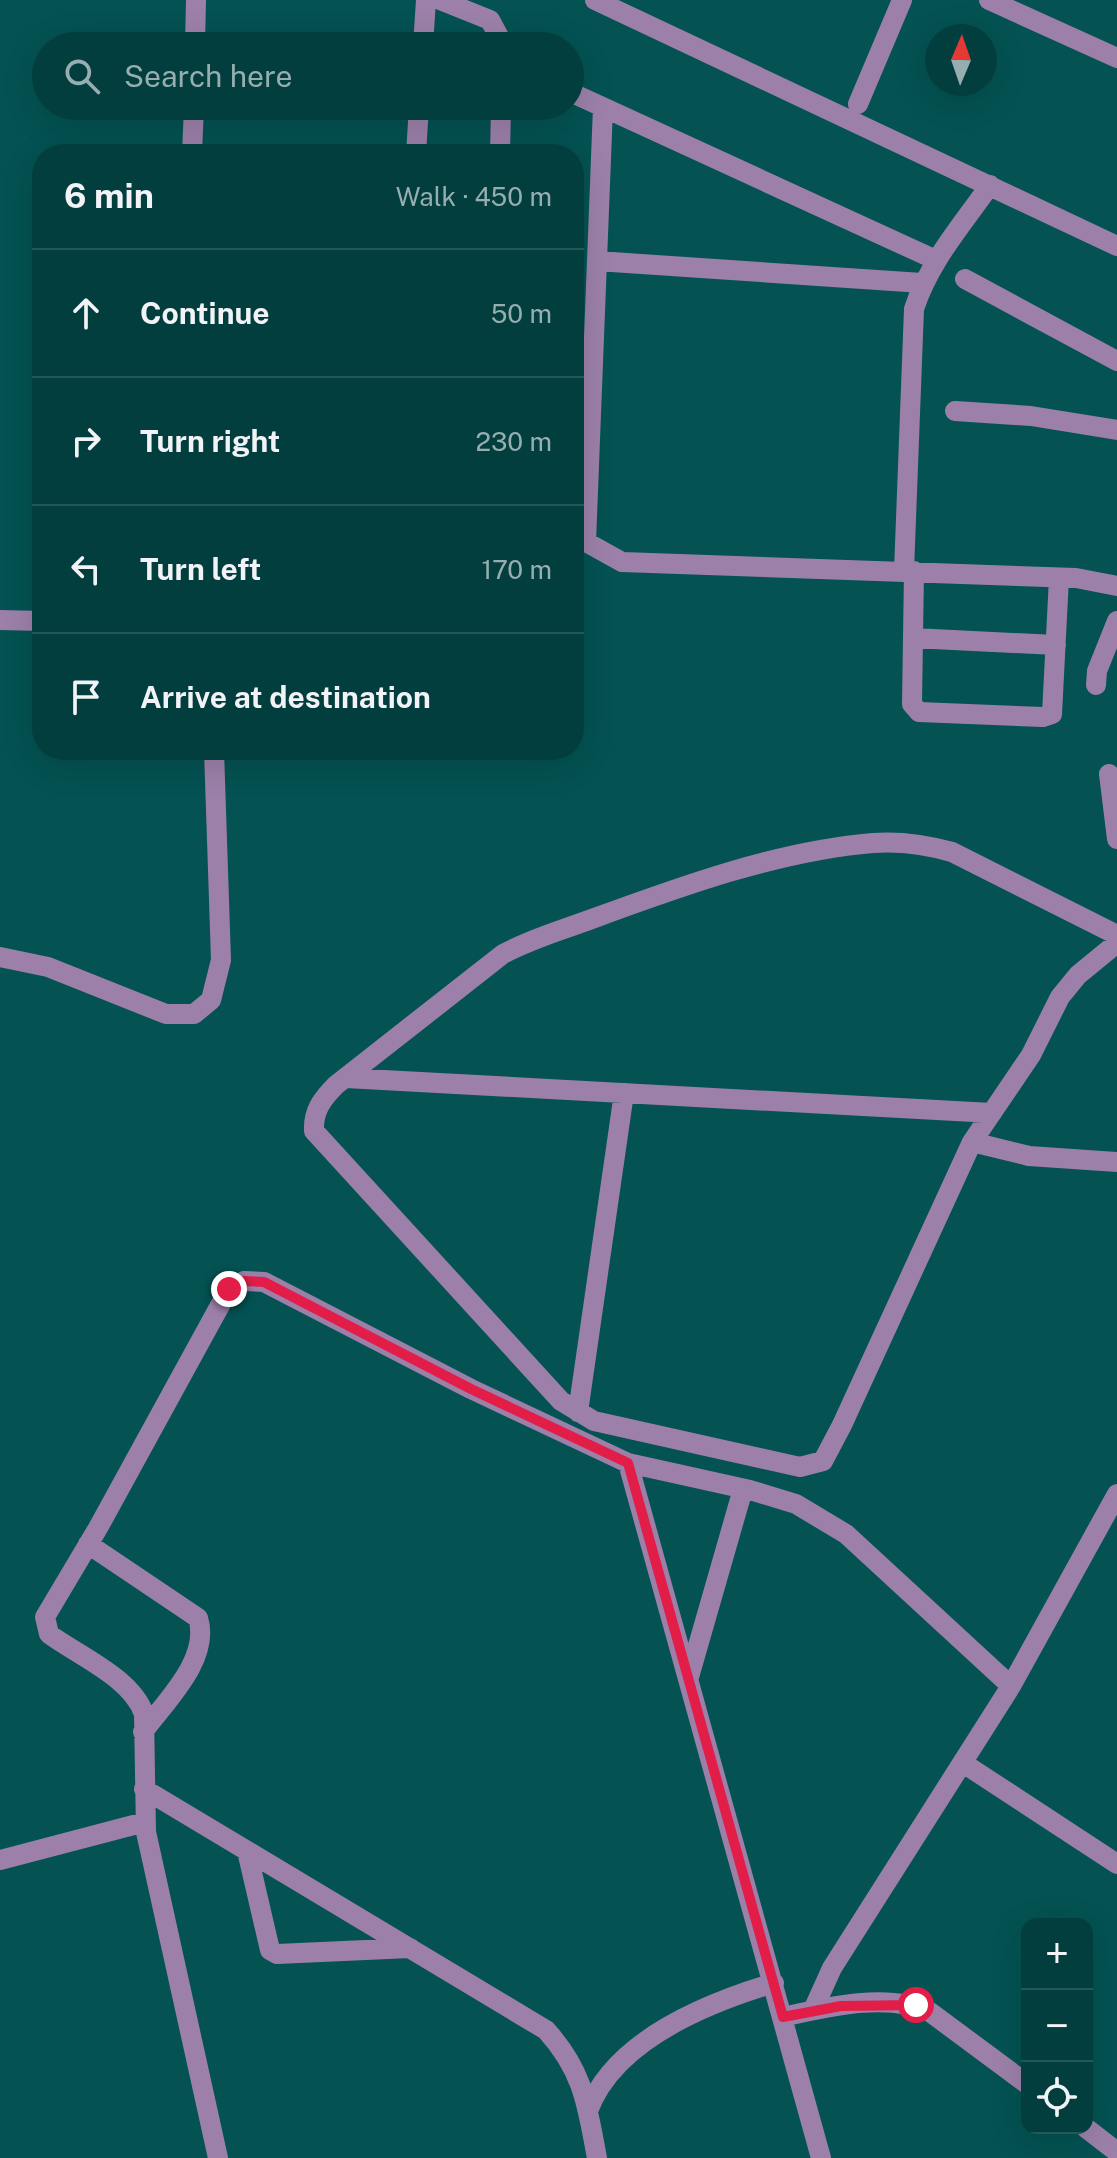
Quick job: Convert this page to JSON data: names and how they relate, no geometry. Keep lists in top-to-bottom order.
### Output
{
  "north": "top",
  "page": {
    "search": "Search here",
    "heading": ["6 min", "Walk · 450 m"],
    "list": [
      ["Continue", "50 m"],
      ["Turn right", "230 m"],
      ["Turn left", "170 m"],
      "Arrive at destination"
    ],
    "map_buttons": ["+", "−"]
  }
}
